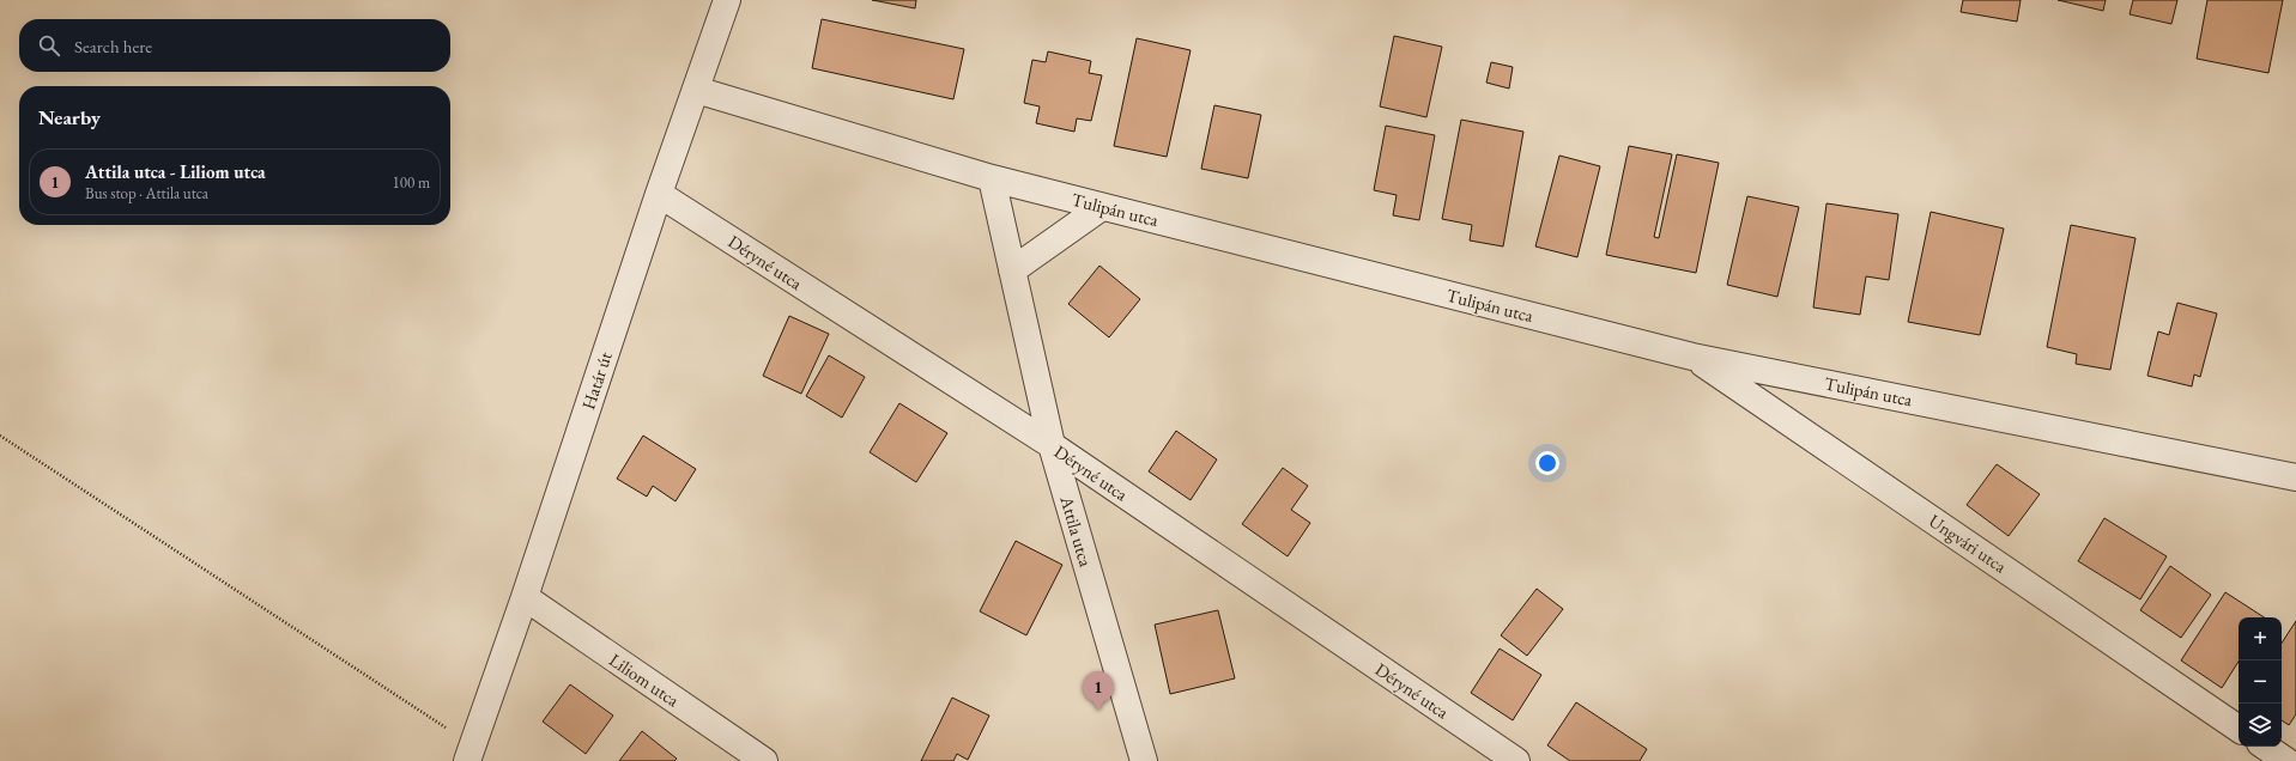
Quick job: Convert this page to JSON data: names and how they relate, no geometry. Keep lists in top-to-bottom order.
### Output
{
  "streets": {
    "street": [
      "Tulipán utca",
      "Déryné utca",
      "Határ út",
      "Attila utca",
      "Ungvári utca",
      "Liliom utca"
    ]
  },
  "crossings": [
    ["Tulipán utca", "Határ út"],
    ["Tulipán utca", "Attila utca"],
    ["Tulipán utca", "Ungvári utca"],
    ["Déryné utca", "Határ út"],
    ["Déryné utca", "Attila utca"],
    ["Határ út", "Liliom utca"]
  ],
  "page": {
    "search": "Search here",
    "heading": "Nearby",
    "list": [
      {
        "mark": "1",
        "name": "Attila utca - Liliom utca",
        "note": "Bus stop · Attila utca",
        "value": "100 m"
      }
    ],
    "map_buttons": ["+", "−"],
    "pins": "1"
  }
}
